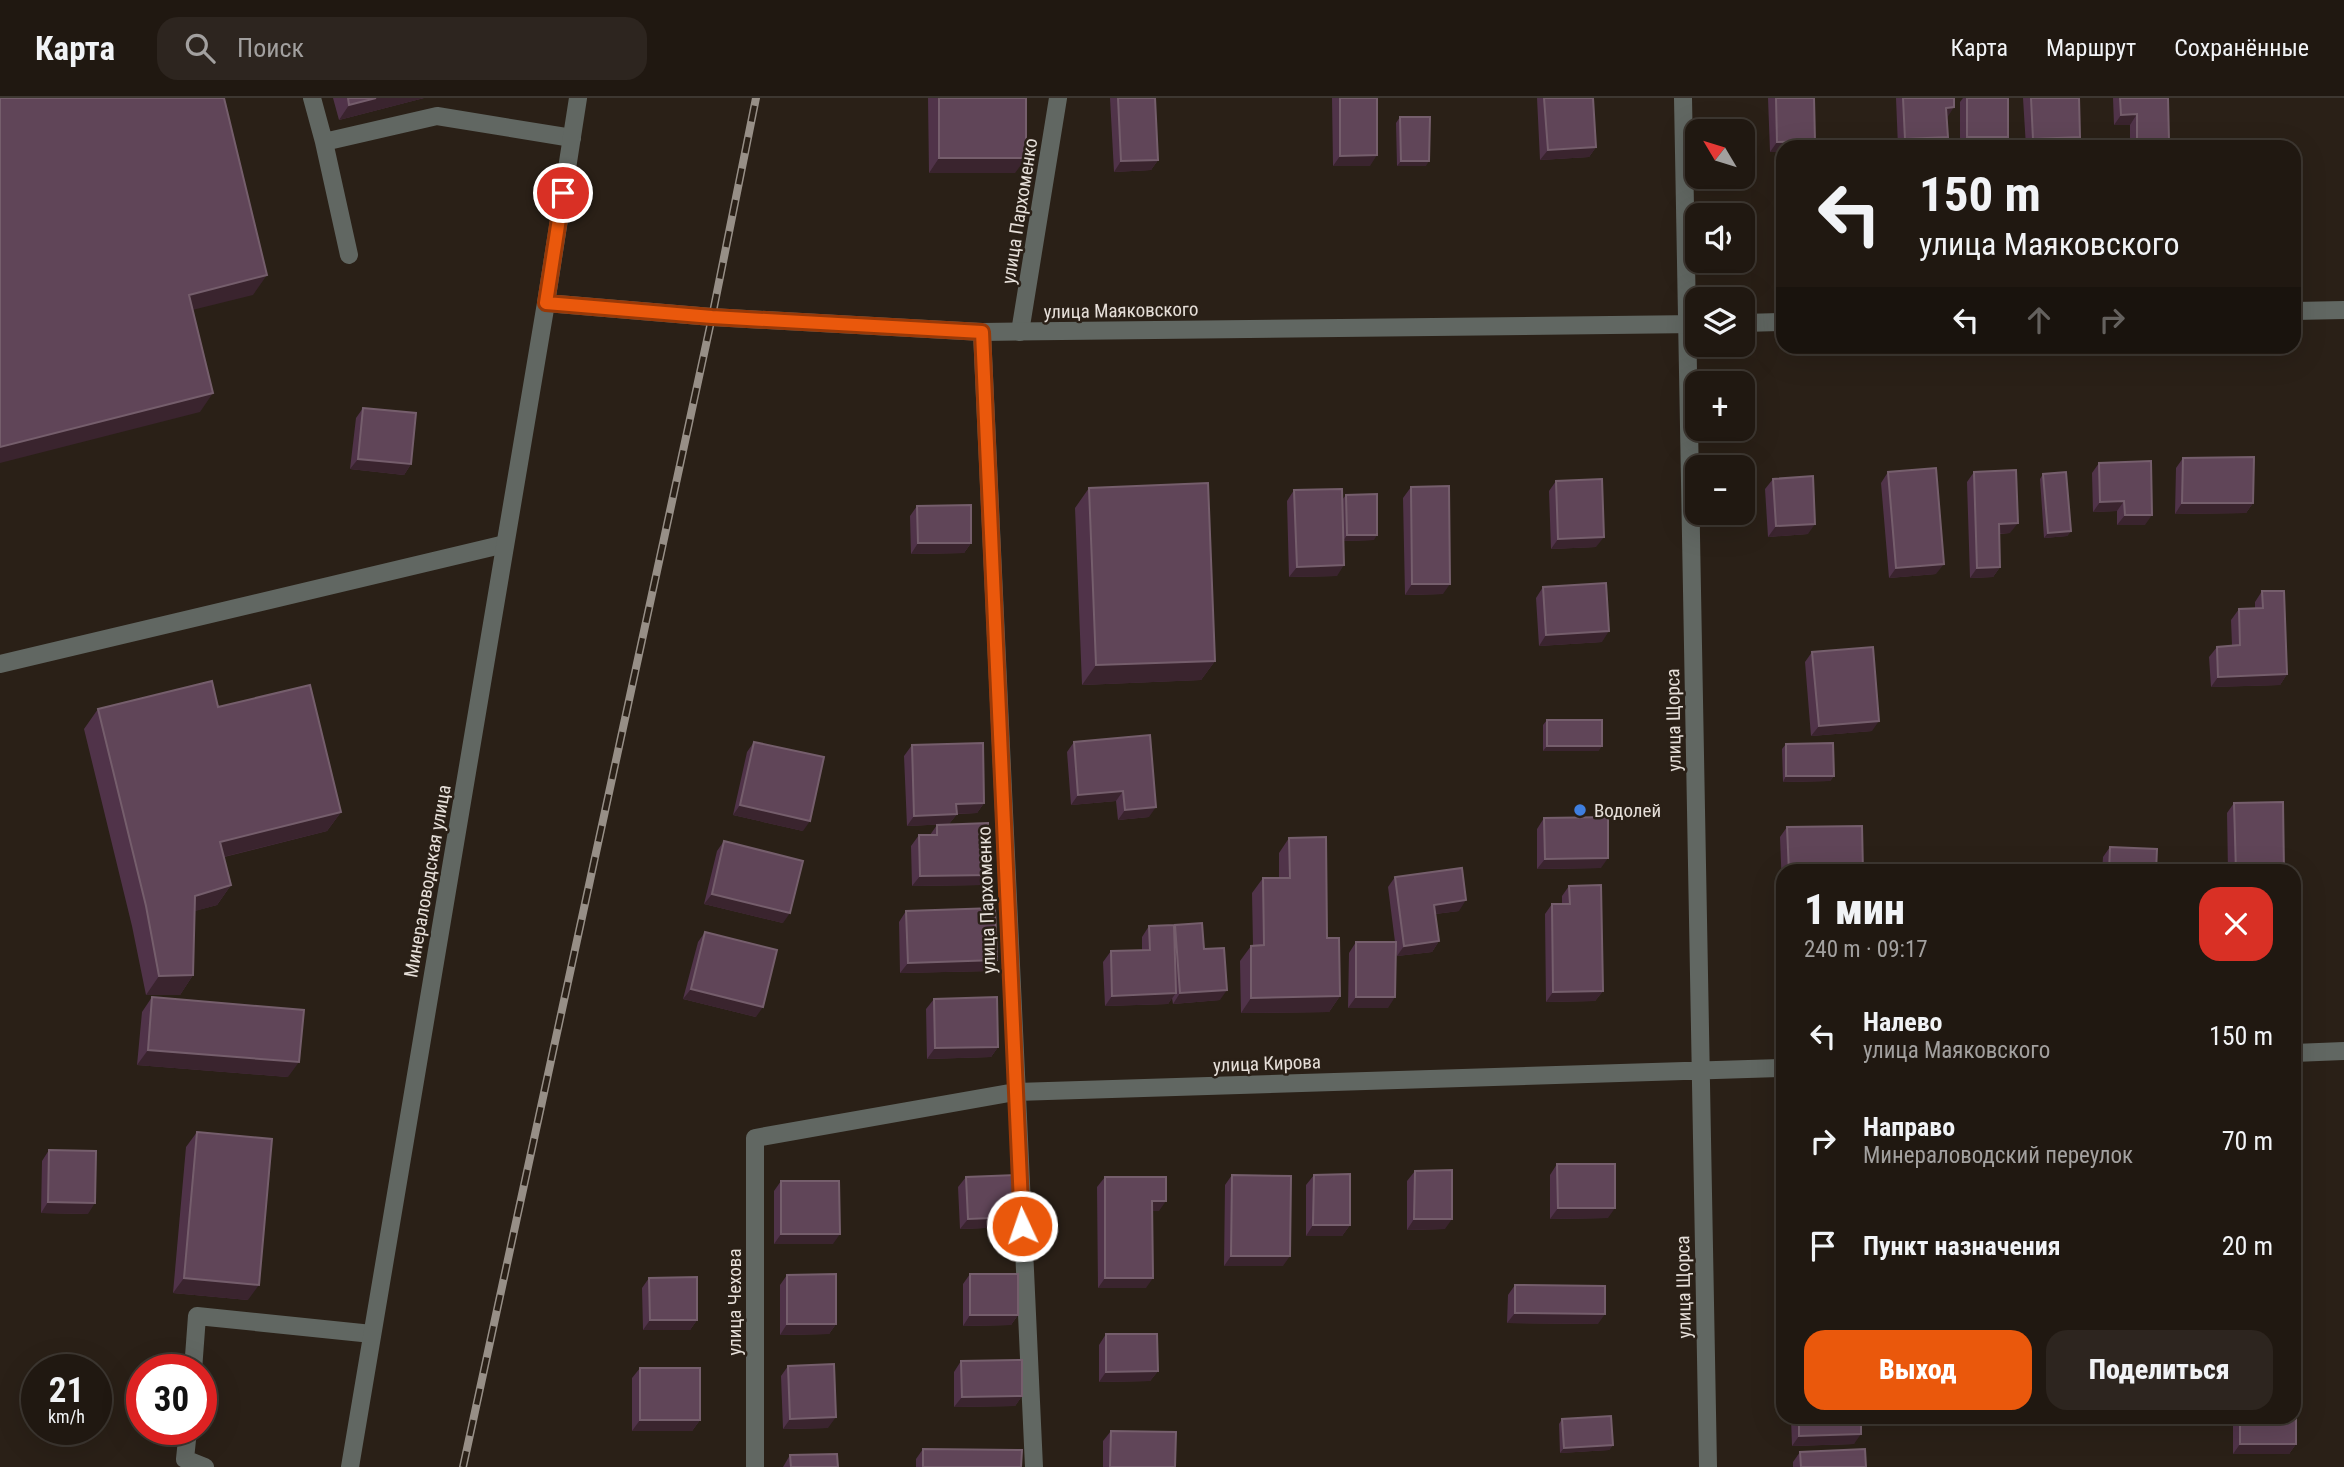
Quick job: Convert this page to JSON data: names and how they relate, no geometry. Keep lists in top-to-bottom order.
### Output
{
  "streets": {
    "street": [
      "улица Пархоменко",
      "улица Маяковского",
      "улица Щорса",
      "Минераловодская улица",
      "улица Кирова",
      "улица Чехова"
    ]
  },
  "crossings": [
    ["улица Пархоменко", "улица Маяковского"],
    ["улица Пархоменко", "улица Кирова"],
    ["улица Маяковского", "Минераловодская улица"],
    ["улица Щорса", "улица Кирова"],
    ["улица Кирова", "улица Чехова"]
  ],
  "places": ["Водолей"],
  "north": "top left",
  "page": {
    "header": "Карта",
    "search": "Поиск",
    "nav": ["Карта", "Маршрут", "Сохранённые"],
    "map_buttons": ["+", "−"],
    "turn": ["150 m", "улица Маяковского"],
    "heading": ["1 мин", "240 m · 09:17"],
    "list": [
      {
        "name": "Налево",
        "note": "улица Маяковского",
        "value": "150 m"
      },
      {
        "name": "Направо",
        "note": "Минераловодский переулок",
        "value": "70 m"
      },
      {
        "name": "Пункт назначения",
        "value": "20 m"
      }
    ],
    "buttons": ["Выход", "Поделиться"],
    "speed": "21 km/h",
    "limit": "30"
  }
}
